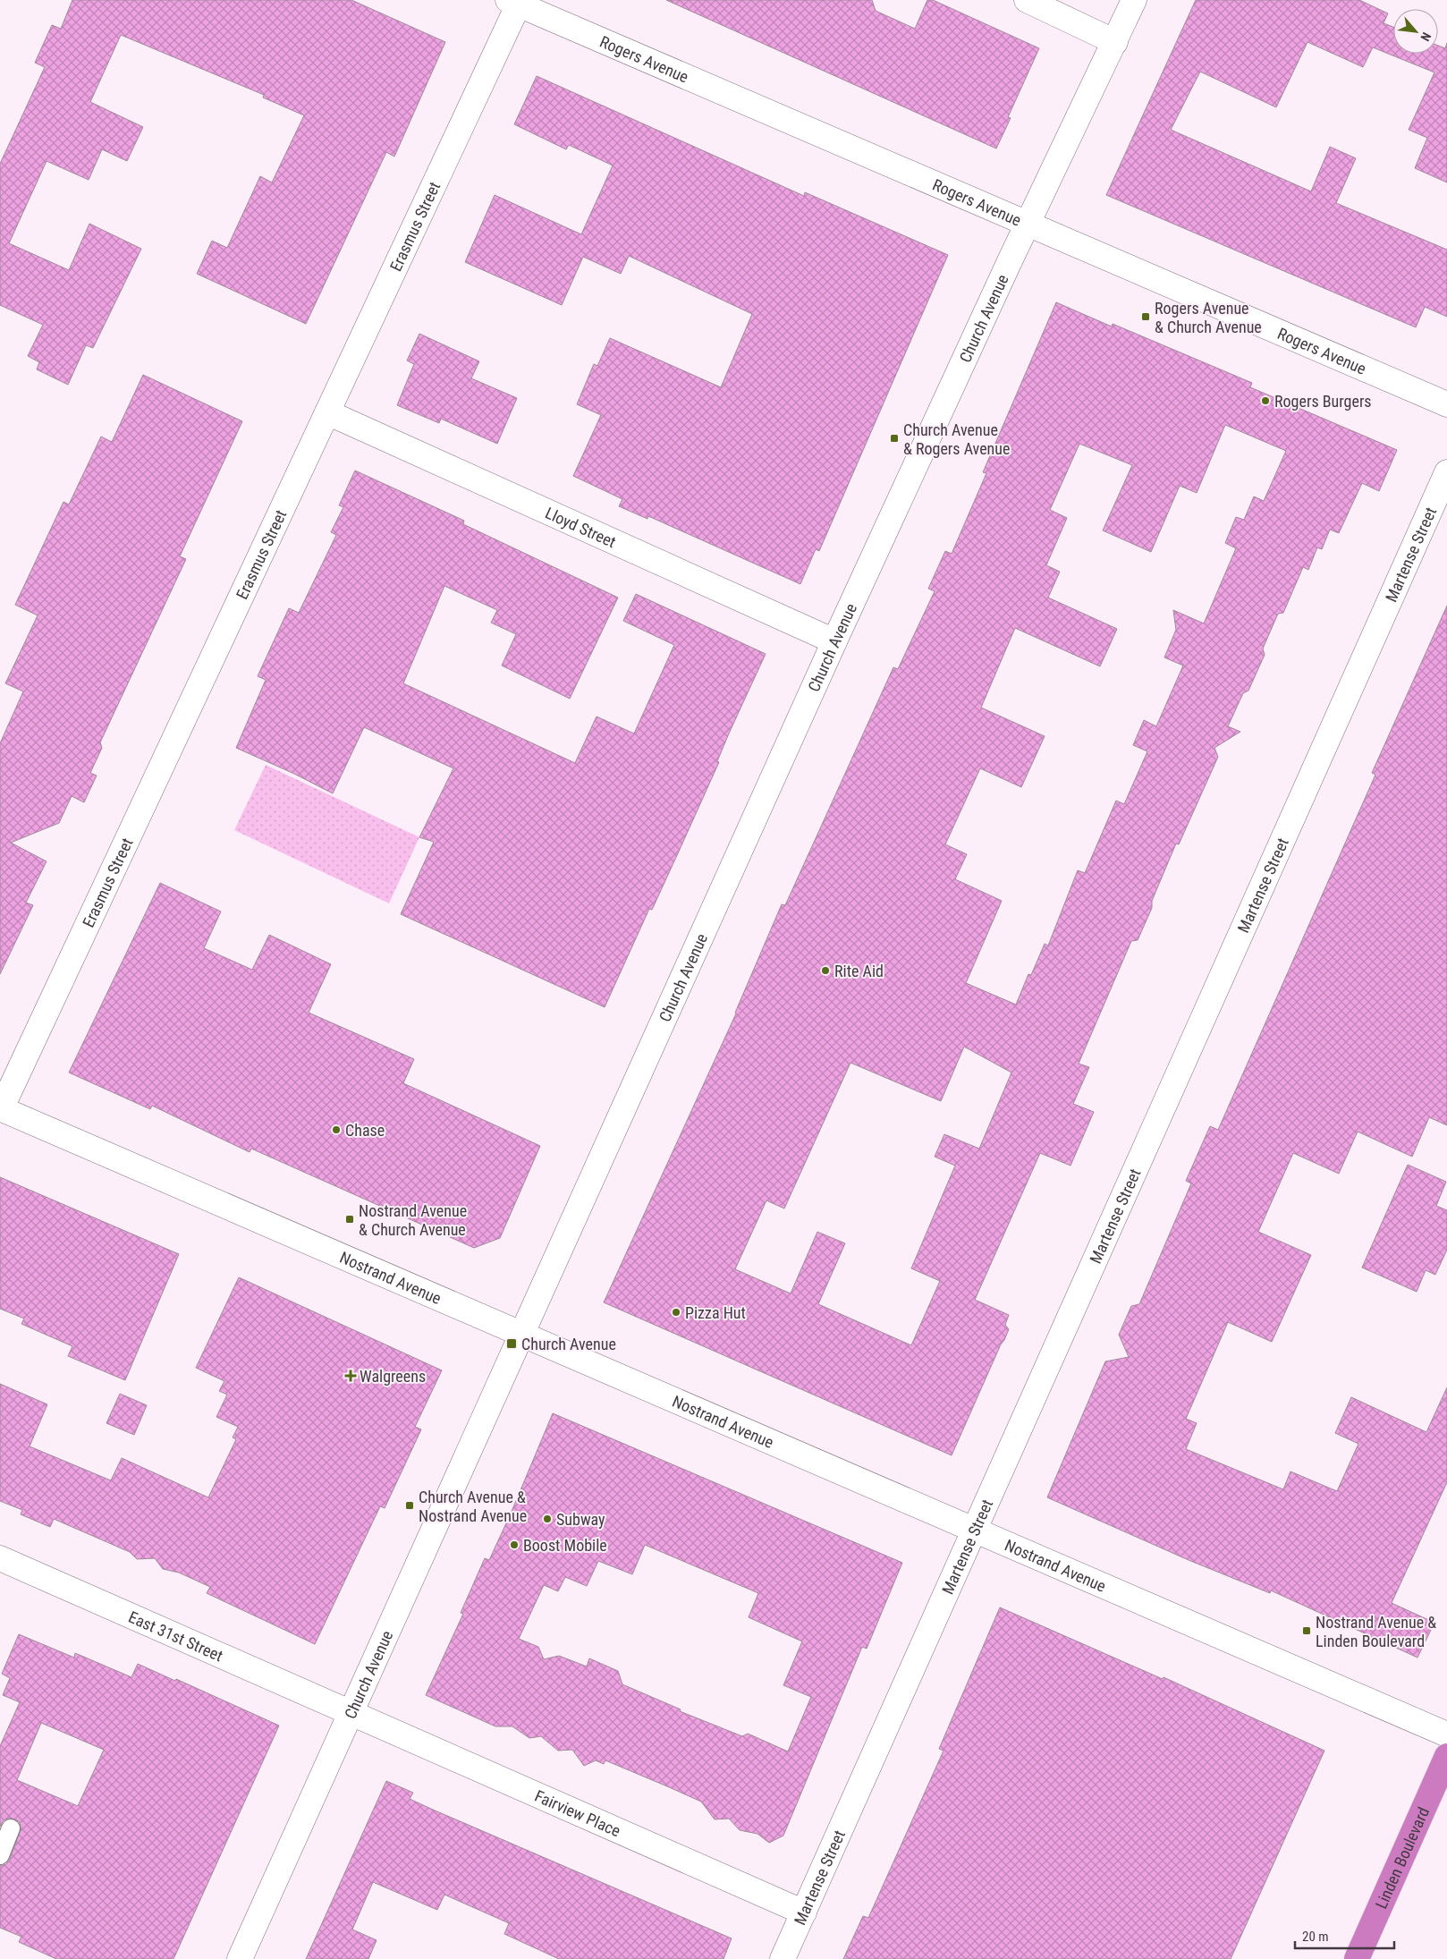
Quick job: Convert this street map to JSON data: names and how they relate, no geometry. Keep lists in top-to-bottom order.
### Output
{
  "streets": {
    "highway": ["Linden Boulevard"],
    "main road": [
      "Rogers Avenue",
      "Erasmus Street",
      "Church Avenue",
      "Lloyd Street",
      "Martense Street",
      "Nostrand Avenue",
      "East 31st Street",
      "Fairview Place"
    ]
  },
  "crossings": [
    ["Rogers Avenue", "Erasmus Street"],
    ["Rogers Avenue", "Church Avenue"],
    ["Erasmus Street", "Lloyd Street"],
    ["Erasmus Street", "Nostrand Avenue"],
    ["Church Avenue", "Lloyd Street"],
    ["Church Avenue", "Nostrand Avenue"],
    ["Church Avenue", "East 31st Street"],
    ["Church Avenue", "Fairview Place"],
    ["Martense Street", "Nostrand Avenue"],
    ["Martense Street", "Fairview Place"],
    ["East 31st Street", "Fairview Place"]
  ],
  "places": {
    "transit": [
      "Rogers Avenue & Church Avenue",
      "Church Avenue & Rogers Avenue",
      "Nostrand Avenue & Church Avenue",
      "Church Avenue",
      "Church Avenue & Nostrand Avenue",
      "Nostrand Avenue & Linden Boulevard"
    ],
    "other": [
      "Rogers Burgers",
      "Rite Aid",
      "Chase",
      "Pizza Hut",
      "Subway",
      "Boost Mobile"
    ],
    "health": ["Walgreens"]
  },
  "scale_bar": "20 m",
  "north": "bottom right"
}
